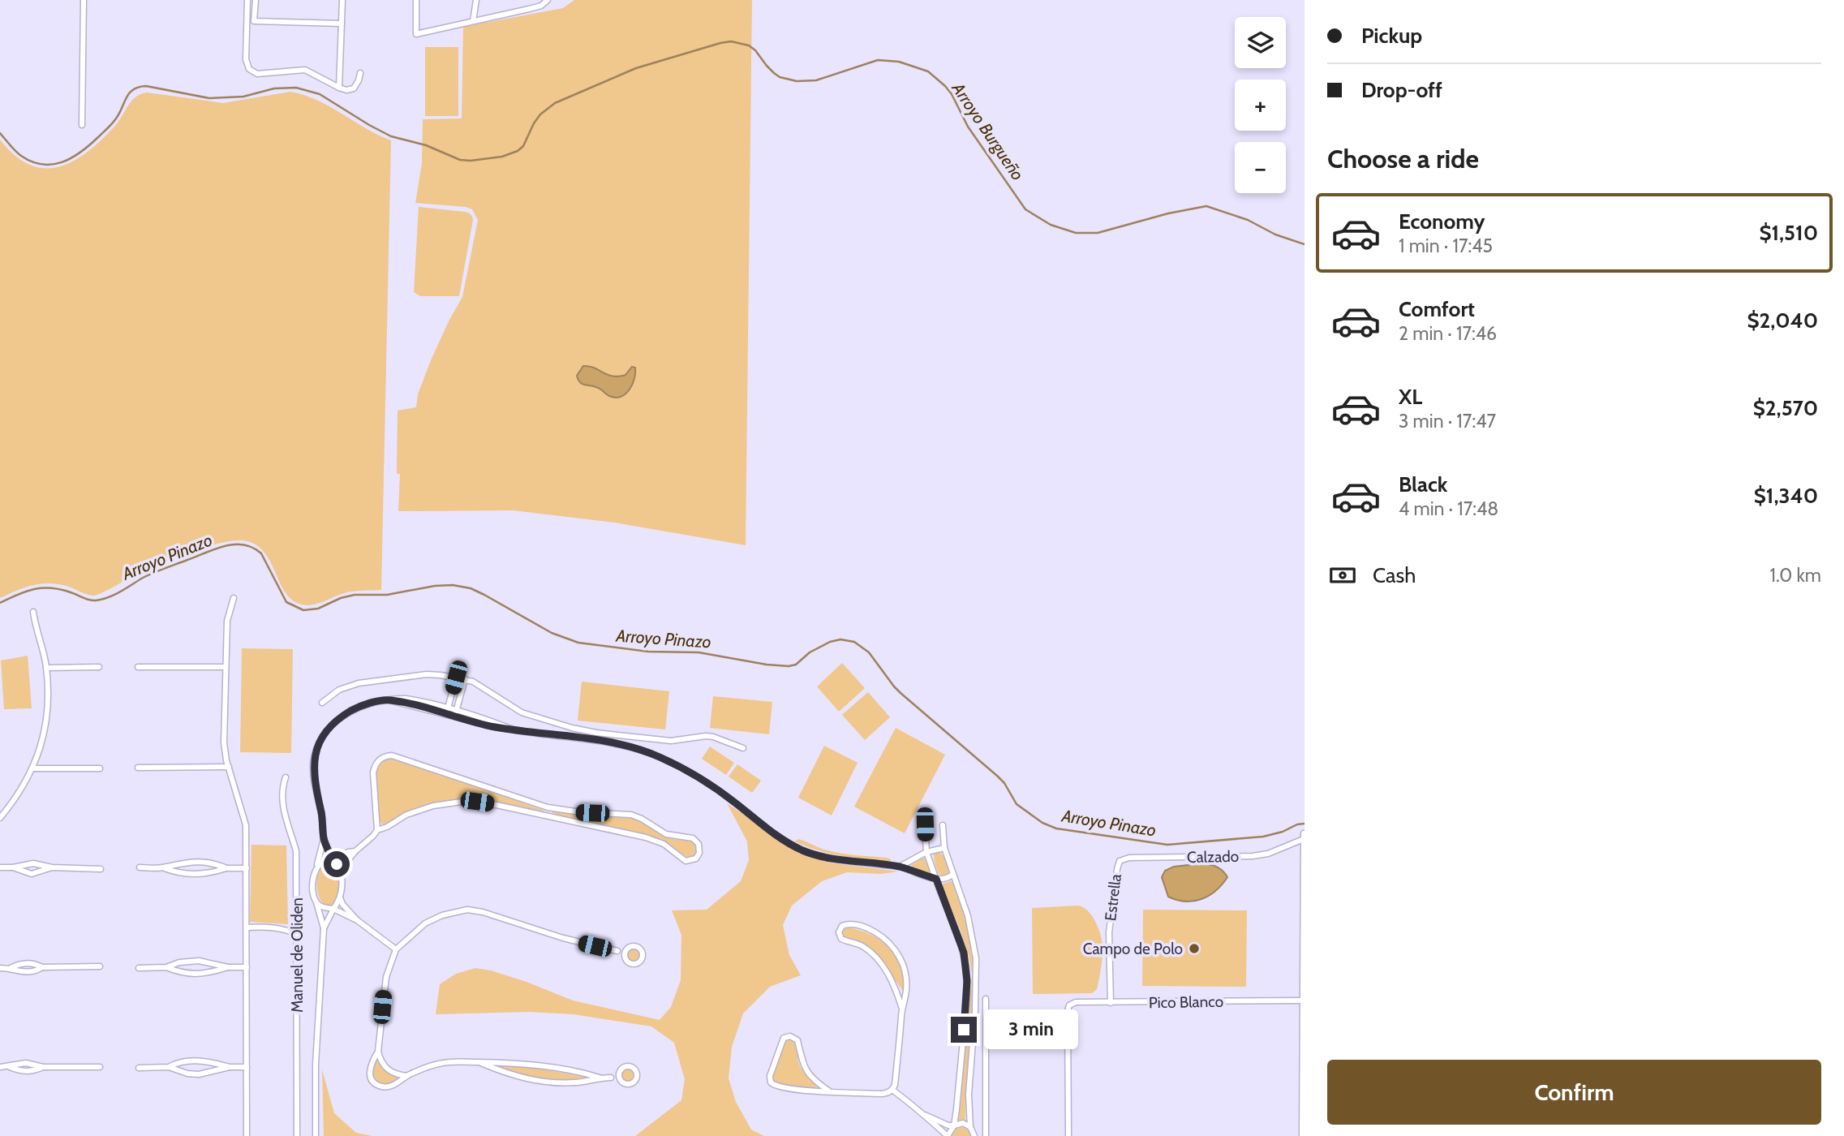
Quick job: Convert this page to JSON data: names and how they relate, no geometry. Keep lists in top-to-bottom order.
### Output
{
  "streets": {
    "street": [
      "Calzado",
      "Estrella",
      "Manuel de Oliden",
      "Pico Blanco"
    ]
  },
  "crossings": [
    ["Calzado", "Estrella"],
    ["Estrella", "Pico Blanco"]
  ],
  "water": ["Arroyo Burgueño", "Arroyo Pinazo"],
  "places": ["Campo de Polo"],
  "page": {
    "banner": ["Pickup", "Drop-off"],
    "map_buttons": ["+", "−"],
    "heading": "Choose a ride",
    "list": [
      {
        "name": "Economy",
        "note": "1 min · 17:45",
        "value": "$1,510"
      },
      {
        "name": "Comfort",
        "note": "2 min · 17:46",
        "value": "$2,040"
      },
      {
        "name": "XL",
        "note": "3 min · 17:47",
        "value": "$2,570"
      },
      {
        "name": "Black",
        "note": "4 min · 17:48",
        "value": "$1,340"
      }
    ],
    "pay": ["Cash", "1.0 km"],
    "bubble": "3 min",
    "buttons": "Confirm"
  }
}
